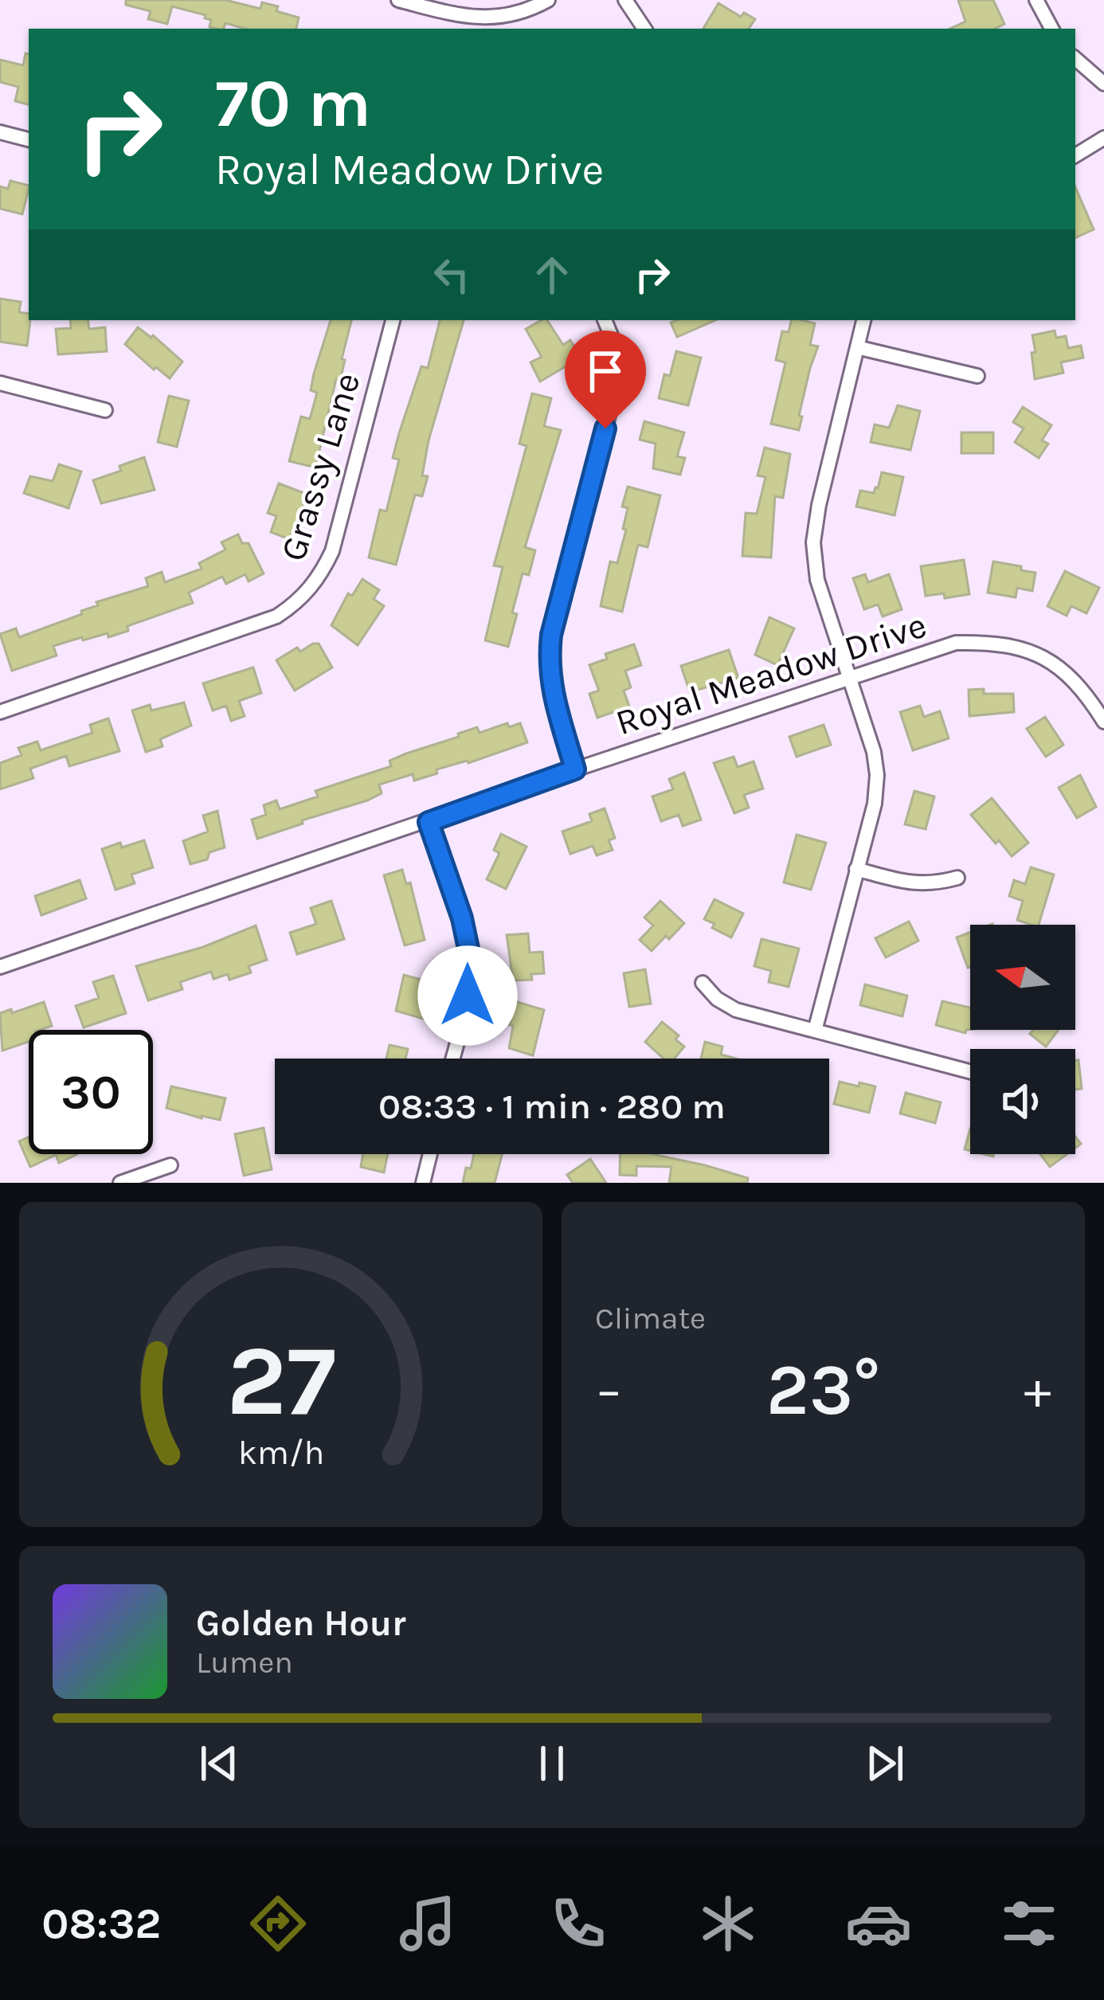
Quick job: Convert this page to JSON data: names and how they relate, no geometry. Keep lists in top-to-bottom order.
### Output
{
  "streets": {
    "street": ["Grassy Lane", "Royal Meadow Drive"]
  },
  "north": "left",
  "page": {
    "turn": ["70 m", "Royal Meadow Drive"],
    "limit": "30",
    "trip": "08:33 · 1 min · 280 m",
    "tile": "Climate",
    "heat": ["−", "23°", "+"],
    "song": ["Golden Hour", "Lumen"],
    "tabs": "08:32",
    "gauge": ["27", "km/h"]
  }
}
